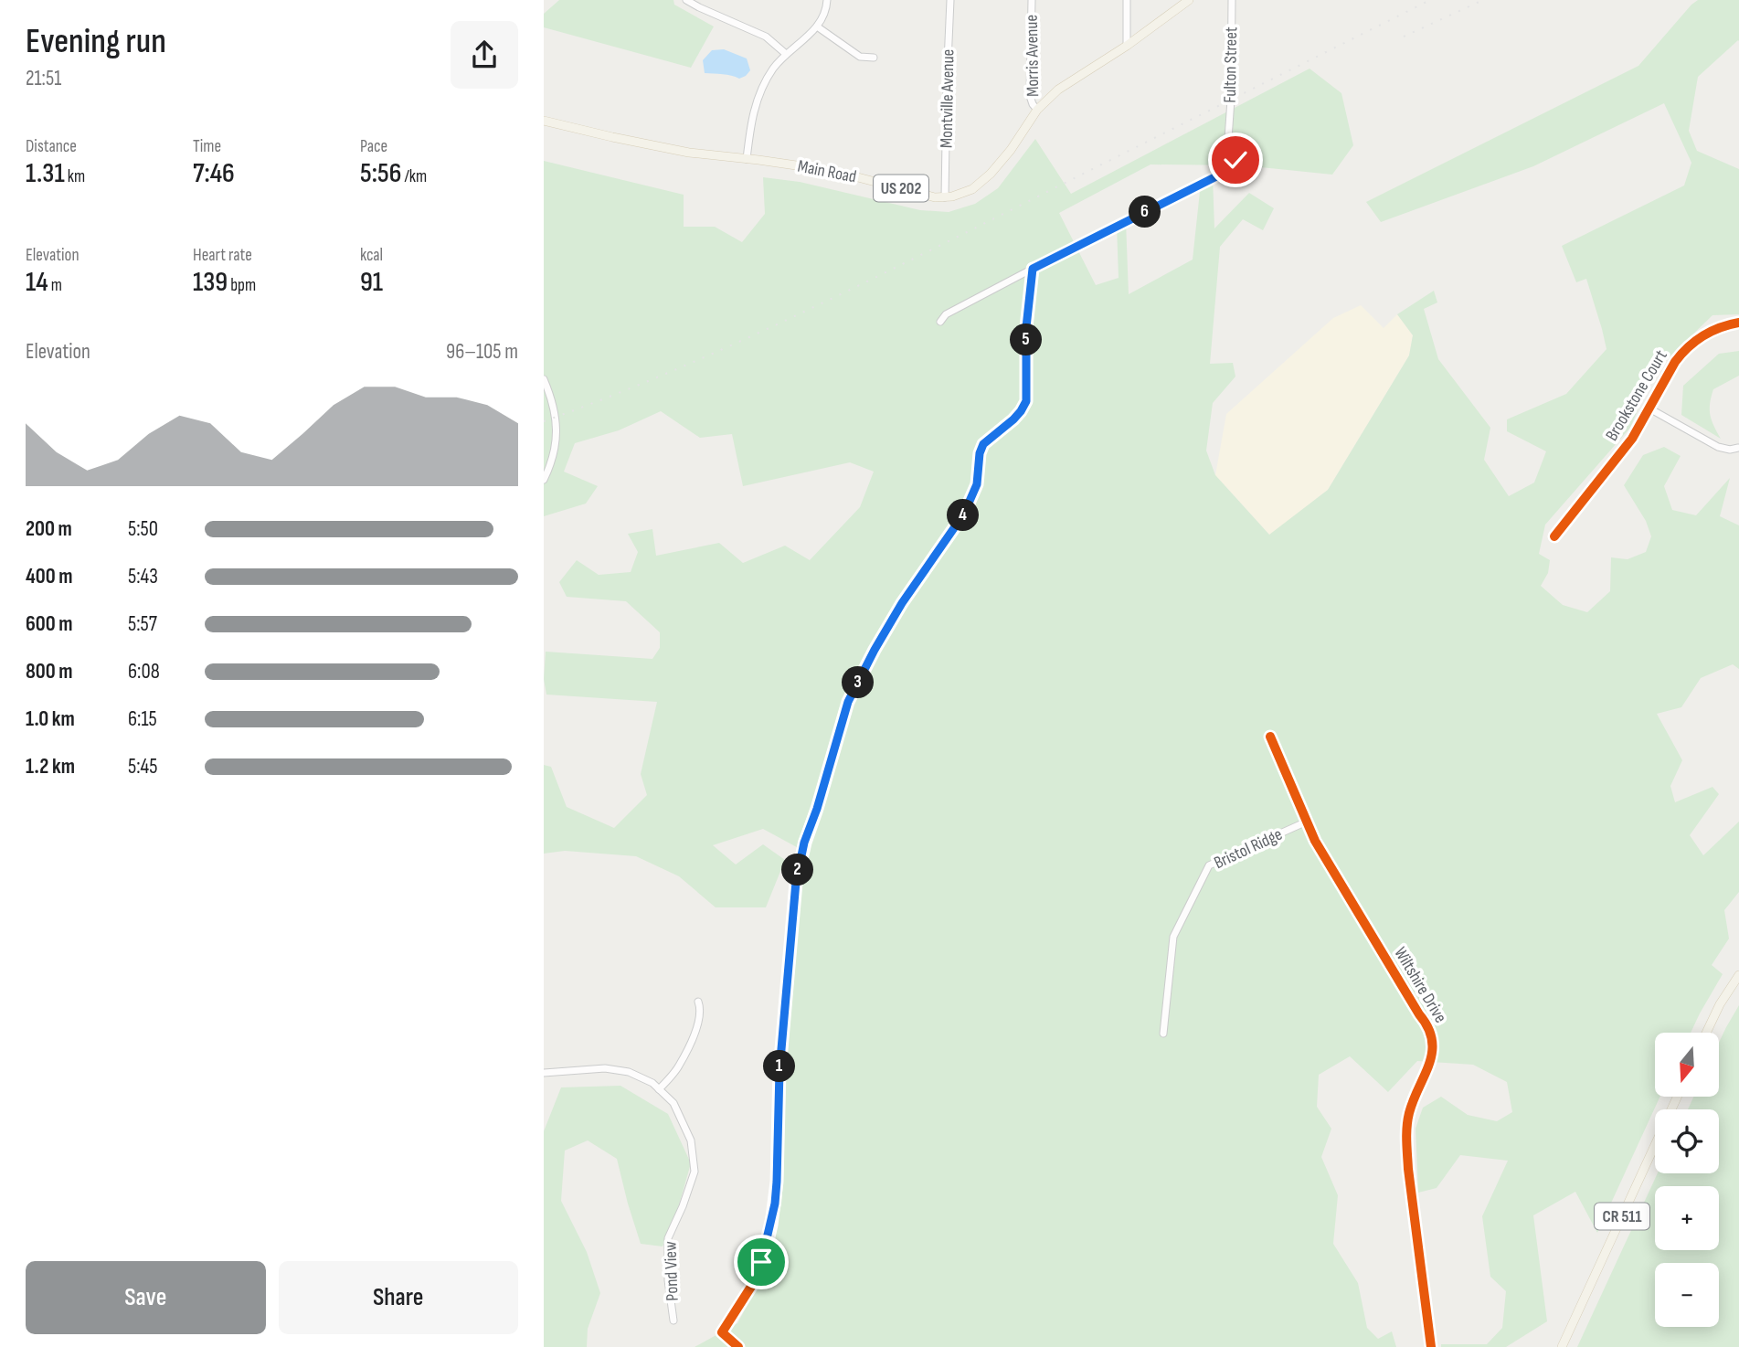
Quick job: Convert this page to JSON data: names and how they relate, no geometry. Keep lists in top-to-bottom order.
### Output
{
  "streets": {
    "main road": ["Main Road", "US 202", "CR 511"],
    "street": [
      "Morris Avenue",
      "Fulton Street",
      "Montville Avenue",
      "Brookstone Court",
      "Bristol Ridge",
      "Wiltshire Drive",
      "Pond View"
    ]
  },
  "crossings": [
    ["Morris Avenue", "US 202"],
    ["Montville Avenue", "Main Road"],
    ["Montville Avenue", "US 202"],
    ["Main Road", "US 202"],
    ["Bristol Ridge", "Wiltshire Drive"]
  ],
  "north": "bottom",
  "page": {
    "heading": ["Evening run", "21:51"],
    "stats": [
      ["Distance", "1.31 km"],
      ["Time", "7:46"],
      ["Pace", "5:56 /km"],
      ["Elevation", "14 m"],
      ["Heart rate", "139 bpm"],
      ["kcal", "91"]
    ],
    "pins": [
      "6",
      "5",
      "4",
      "3",
      "2",
      "1"
    ],
    "chart": ["Elevation", "96–105 m"],
    "list": [
      {
        "name": "200 m",
        "note": "5:50"
      },
      {
        "name": "400 m",
        "note": "5:43"
      },
      {
        "name": "600 m",
        "note": "5:57"
      },
      {
        "name": "800 m",
        "note": "6:08"
      },
      {
        "name": "1.0 km",
        "note": "6:15"
      },
      {
        "name": "1.2 km",
        "note": "5:45"
      }
    ],
    "map_buttons": ["+", "−"],
    "buttons": ["Save", "Share"]
  }
}
